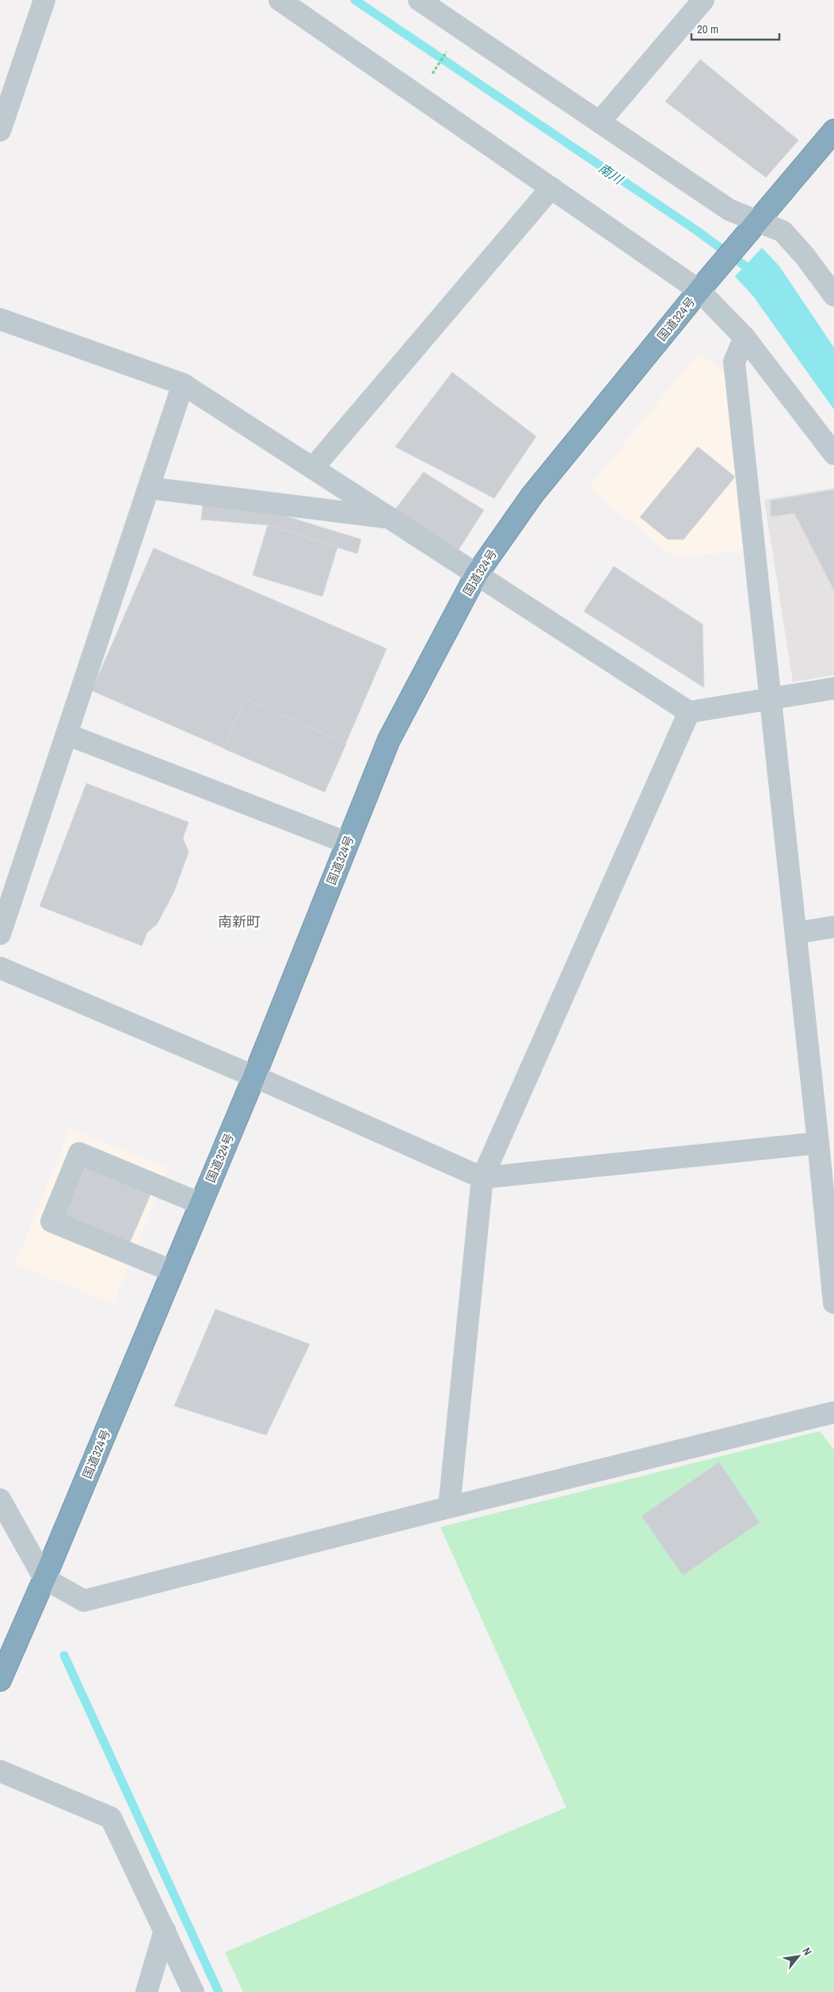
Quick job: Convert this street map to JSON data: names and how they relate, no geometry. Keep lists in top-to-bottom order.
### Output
{
  "streets": {
    "highway": ["国道324号"]
  },
  "districts": ["南新町"],
  "water": ["南川"],
  "scale_bar": "20 m",
  "north": "top right"
}
